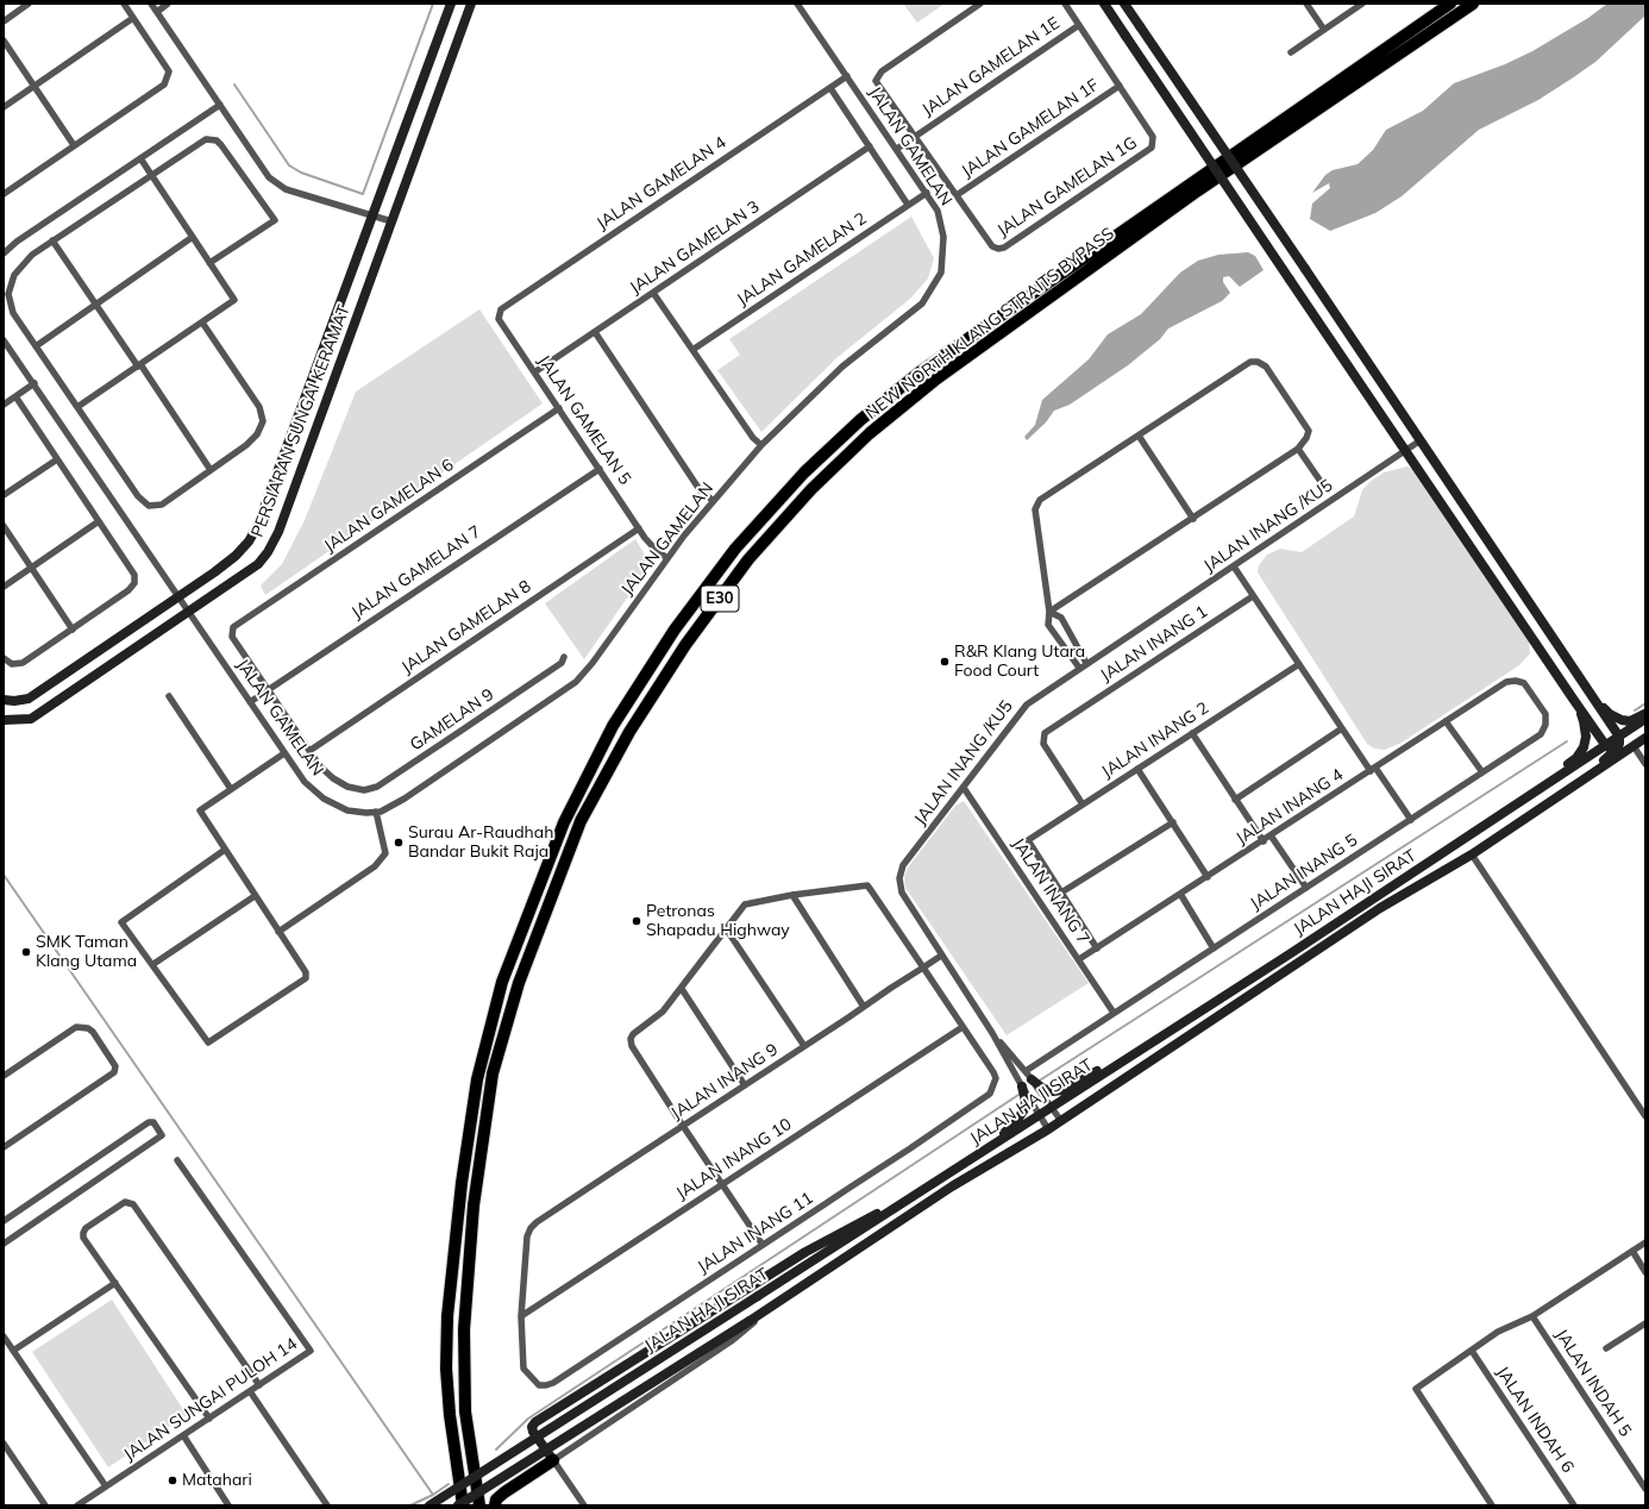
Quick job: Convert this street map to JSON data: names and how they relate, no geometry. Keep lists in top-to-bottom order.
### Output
{
  "streets": {
    "highway": ["NEW NORTH KLANG STRAITS BYPASS", "E30"],
    "main road": ["PERSIARAN SUNGAI KERAMAT", "JALAN HAJI SIRAT"],
    "street": [
      "JALAN GAMELAN 1E",
      "JALAN GAMELAN 1F",
      "JALAN GAMELAN",
      "JALAN GAMELAN 4",
      "JALAN GAMELAN 1G",
      "JALAN GAMELAN 3",
      "JALAN GAMELAN 2",
      "JALAN GAMELAN 5",
      "JALAN GAMELAN 6",
      "JALAN INANG /KU5",
      "JALAN GAMELAN 7",
      "JALAN GAMELAN 8",
      "JALAN INANG 1",
      "GAMELAN 9",
      "JALAN INANG 2",
      "JALAN INANG 4",
      "JALAN INANG 5",
      "JALAN INANG 7",
      "JALAN INANG 9",
      "JALAN INANG 10",
      "JALAN INANG 11",
      "JALAN INDAH 5",
      "JALAN SUNGAI PULOH 14",
      "JALAN INDAH 6"
    ]
  },
  "crossings": [
    ["JALAN GAMELAN 1E", "JALAN GAMELAN"],
    ["JALAN GAMELAN 1F", "JALAN GAMELAN 1G"],
    ["JALAN GAMELAN", "JALAN GAMELAN 4"],
    ["JALAN GAMELAN", "JALAN GAMELAN 2"],
    ["JALAN GAMELAN", "JALAN GAMELAN 5"],
    ["JALAN GAMELAN", "PERSIARAN SUNGAI KERAMAT"],
    ["JALAN GAMELAN", "JALAN GAMELAN 7"],
    ["JALAN GAMELAN 4", "JALAN GAMELAN 5"],
    ["JALAN GAMELAN 3", "JALAN GAMELAN 5"],
    ["JALAN GAMELAN 5", "JALAN GAMELAN 6"],
    ["JALAN GAMELAN 5", "JALAN GAMELAN 7"],
    ["JALAN GAMELAN 5", "JALAN GAMELAN 8"],
    ["JALAN GAMELAN 6", "JALAN GAMELAN 7"],
    ["JALAN INANG /KU5", "JALAN INANG 5"],
    ["JALAN INANG /KU5", "JALAN INANG 7"],
    ["JALAN INANG /KU5", "JALAN INANG 9"],
    ["JALAN GAMELAN 8", "GAMELAN 9"],
    ["JALAN INANG 1", "JALAN INANG 2"],
    ["JALAN INANG 4", "JALAN INANG 5"],
    ["JALAN INANG 4", "JALAN INANG 7"],
    ["JALAN INANG 5", "JALAN INANG 7"],
    ["JALAN INANG 9", "JALAN INANG 11"],
    ["JALAN INANG 10", "JALAN INANG 11"]
  ],
  "places": [
    "R&R Klang Utara Food Court",
    "Surau Ar-Raudhah Bandar Bukit Raja",
    "Petronas Shapadu Highway",
    "SMK Taman Klang Utama",
    "Matahari"
  ]
}
